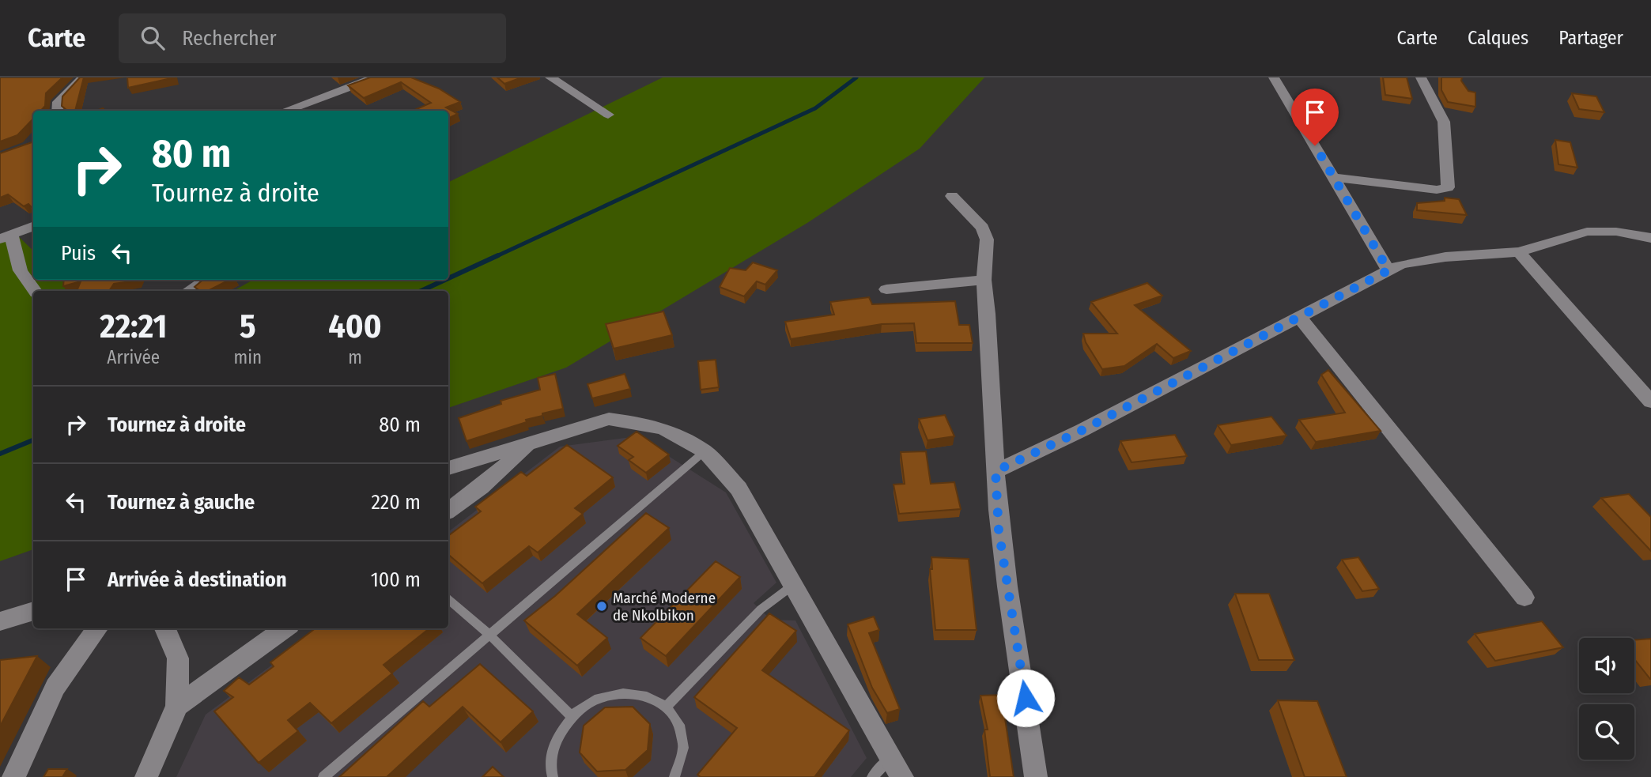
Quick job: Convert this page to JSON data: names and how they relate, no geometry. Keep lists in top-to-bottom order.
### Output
{
  "places": ["Marché Moderne de Nkolbikon"],
  "page": {
    "header": "Carte",
    "search": "Rechercher",
    "nav": ["Carte", "Calques", "Partager"],
    "turn": ["80 m", "Tournez à droite"],
    "then": "Puis",
    "eta": [
      "22:21",
      "Arrivée",
      "5",
      "min",
      "400",
      "m"
    ],
    "list": [
      {
        "name": "Tournez à droite",
        "value": "80 m"
      },
      {
        "name": "Tournez à gauche",
        "value": "220 m"
      },
      {
        "name": "Arrivée à destination",
        "value": "100 m"
      }
    ]
  }
}
